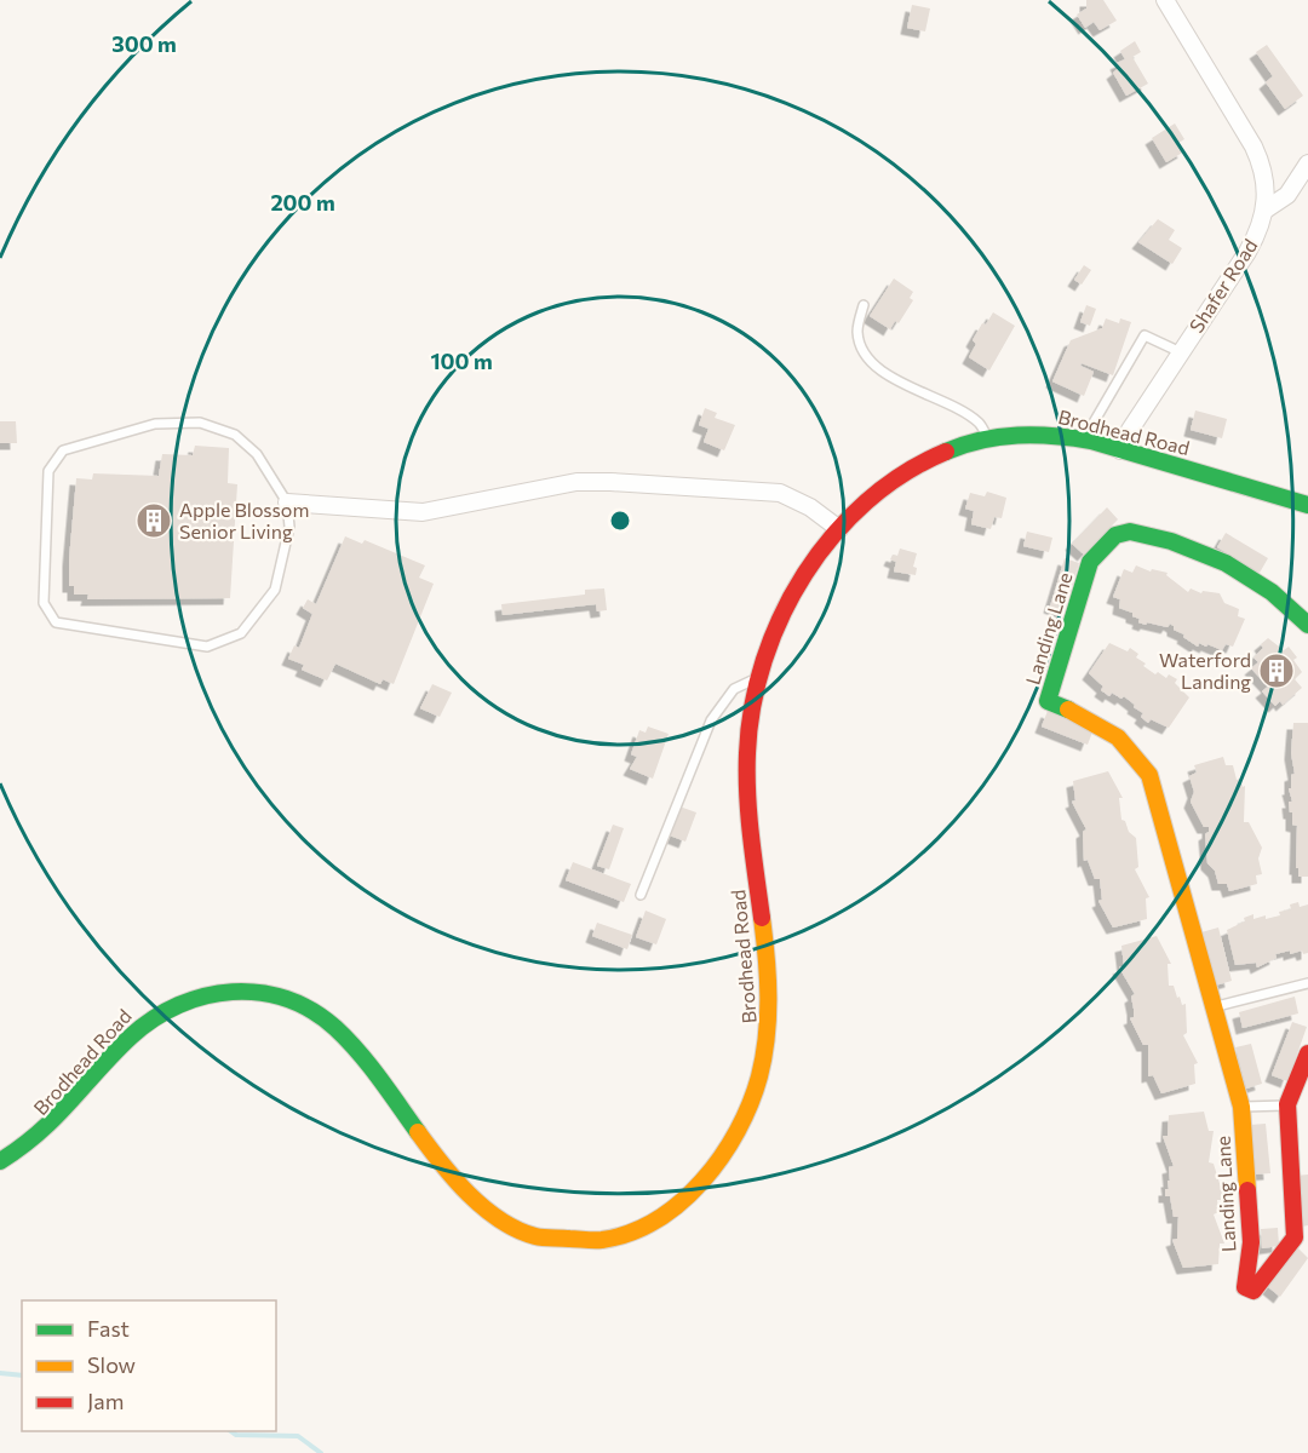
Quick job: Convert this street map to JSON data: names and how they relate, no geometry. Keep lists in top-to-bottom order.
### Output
{
  "streets": {
    "main road": ["Brodhead Road", "Landing Lane"],
    "street": ["Shafer Road"]
  },
  "crossings": [
    ["Shafer Road", "Brodhead Road"]
  ],
  "places": {
    "building": ["Apple Blossom Senior Living", "Waterford Landing"]
  },
  "legend": ["Fast", "Slow", "Jam"],
  "rings": ["300 m", "200 m", "100 m"]
}
